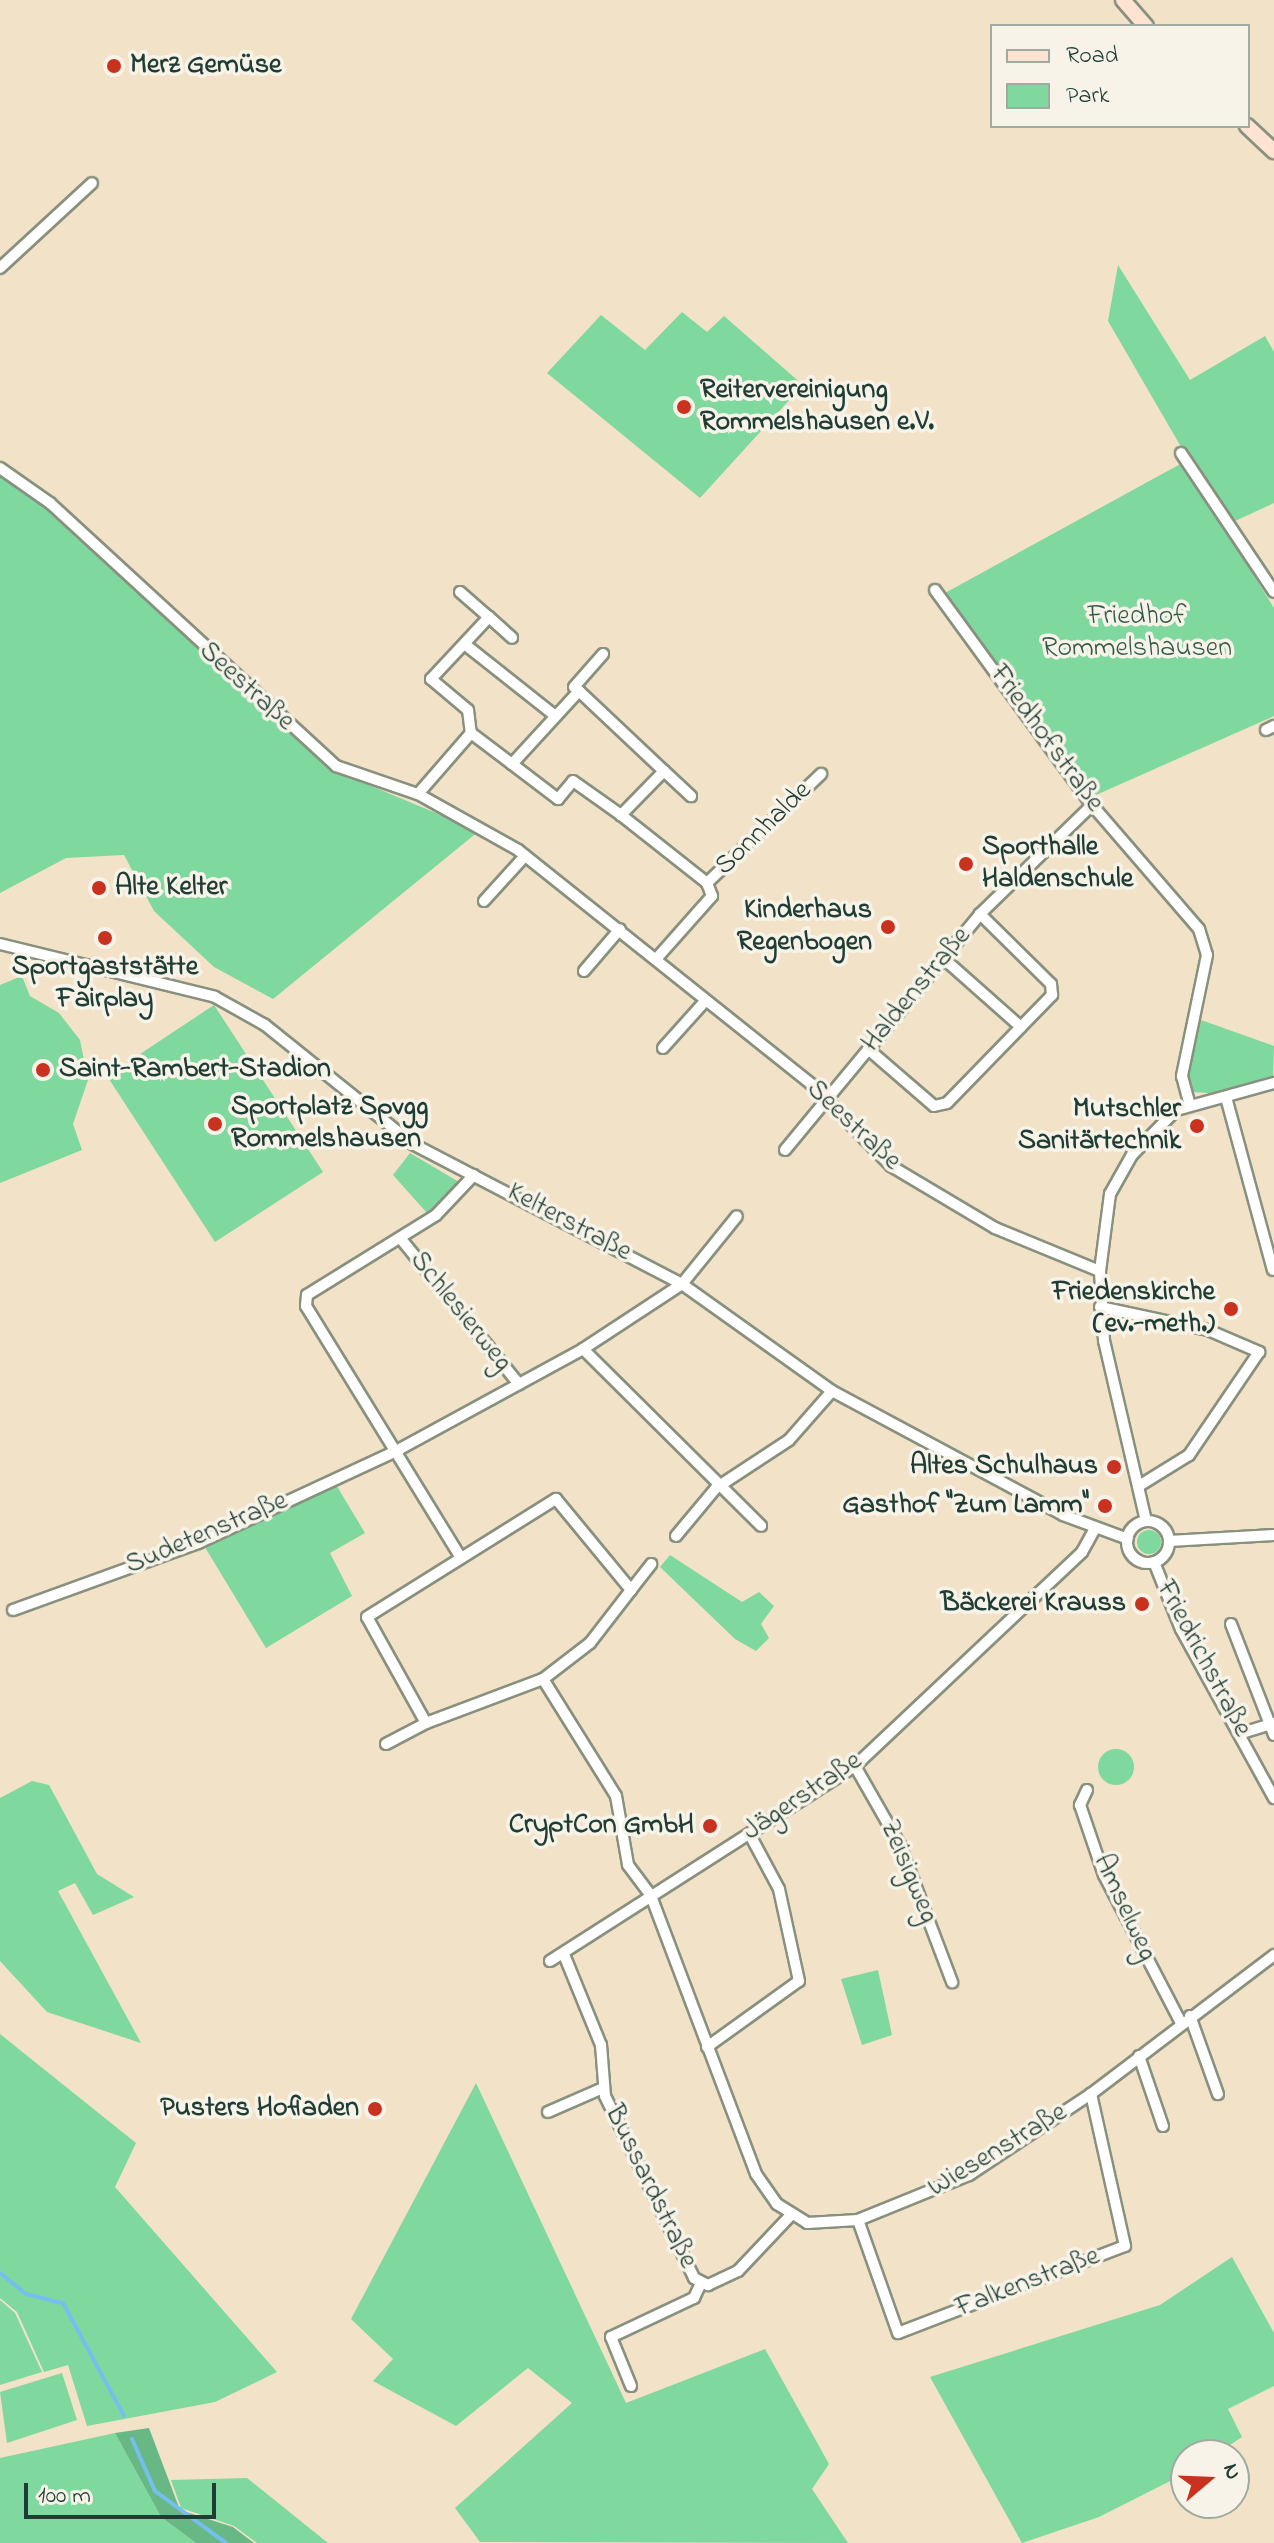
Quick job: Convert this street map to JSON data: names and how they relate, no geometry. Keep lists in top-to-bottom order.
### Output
{
  "streets": {
    "street": [
      "Seestraße",
      "Friedhofstraße",
      "Sonnhalde",
      "Haldenstraße",
      "Kelterstraße",
      "Schlesierweg",
      "Sudetenstraße",
      "Friedrichstraße",
      "Jägerstraße",
      "Zeisigweg",
      "Amselweg",
      "Wiesenstraße",
      "Bussardstraße",
      "Falkenstraße"
    ]
  },
  "crossings": [
    ["Seestraße", "Sonnhalde"],
    ["Seestraße", "Haldenstraße"],
    ["Friedhofstraße", "Haldenstraße"],
    ["Kelterstraße", "Sudetenstraße"],
    ["Kelterstraße", "Friedrichstraße"],
    ["Kelterstraße", "Jägerstraße"],
    ["Schlesierweg", "Sudetenstraße"],
    ["Jägerstraße", "Zeisigweg"],
    ["Jägerstraße", "Bussardstraße"],
    ["Amselweg", "Wiesenstraße"],
    ["Wiesenstraße", "Bussardstraße"],
    ["Wiesenstraße", "Falkenstraße"]
  ],
  "parks": ["Friedhof Rommelshausen"],
  "places": [
    "Merz Gemüse",
    "Reitervereinigung Rommelshausen e.V.",
    "Sporthalle Haldenschule",
    "Alte Kelter",
    "Kinderhaus Regenbogen",
    "Sportgaststätte Fairplay",
    "Saint-Rambert-Stadion",
    "Sportplatz Spvgg Rommelshausen",
    "Mutschler Sanitärtechnik",
    "Friedenskirche (ev.-meth.)",
    "Altes Schulhaus",
    "Gasthof \"Zum Lamm\"",
    "Bäckerei Krauss",
    "CryptCon GmbH",
    "Pusters Hofladen"
  ],
  "legend": ["Road", "Park"],
  "scale_bar": "100 m",
  "north": "right"
}
